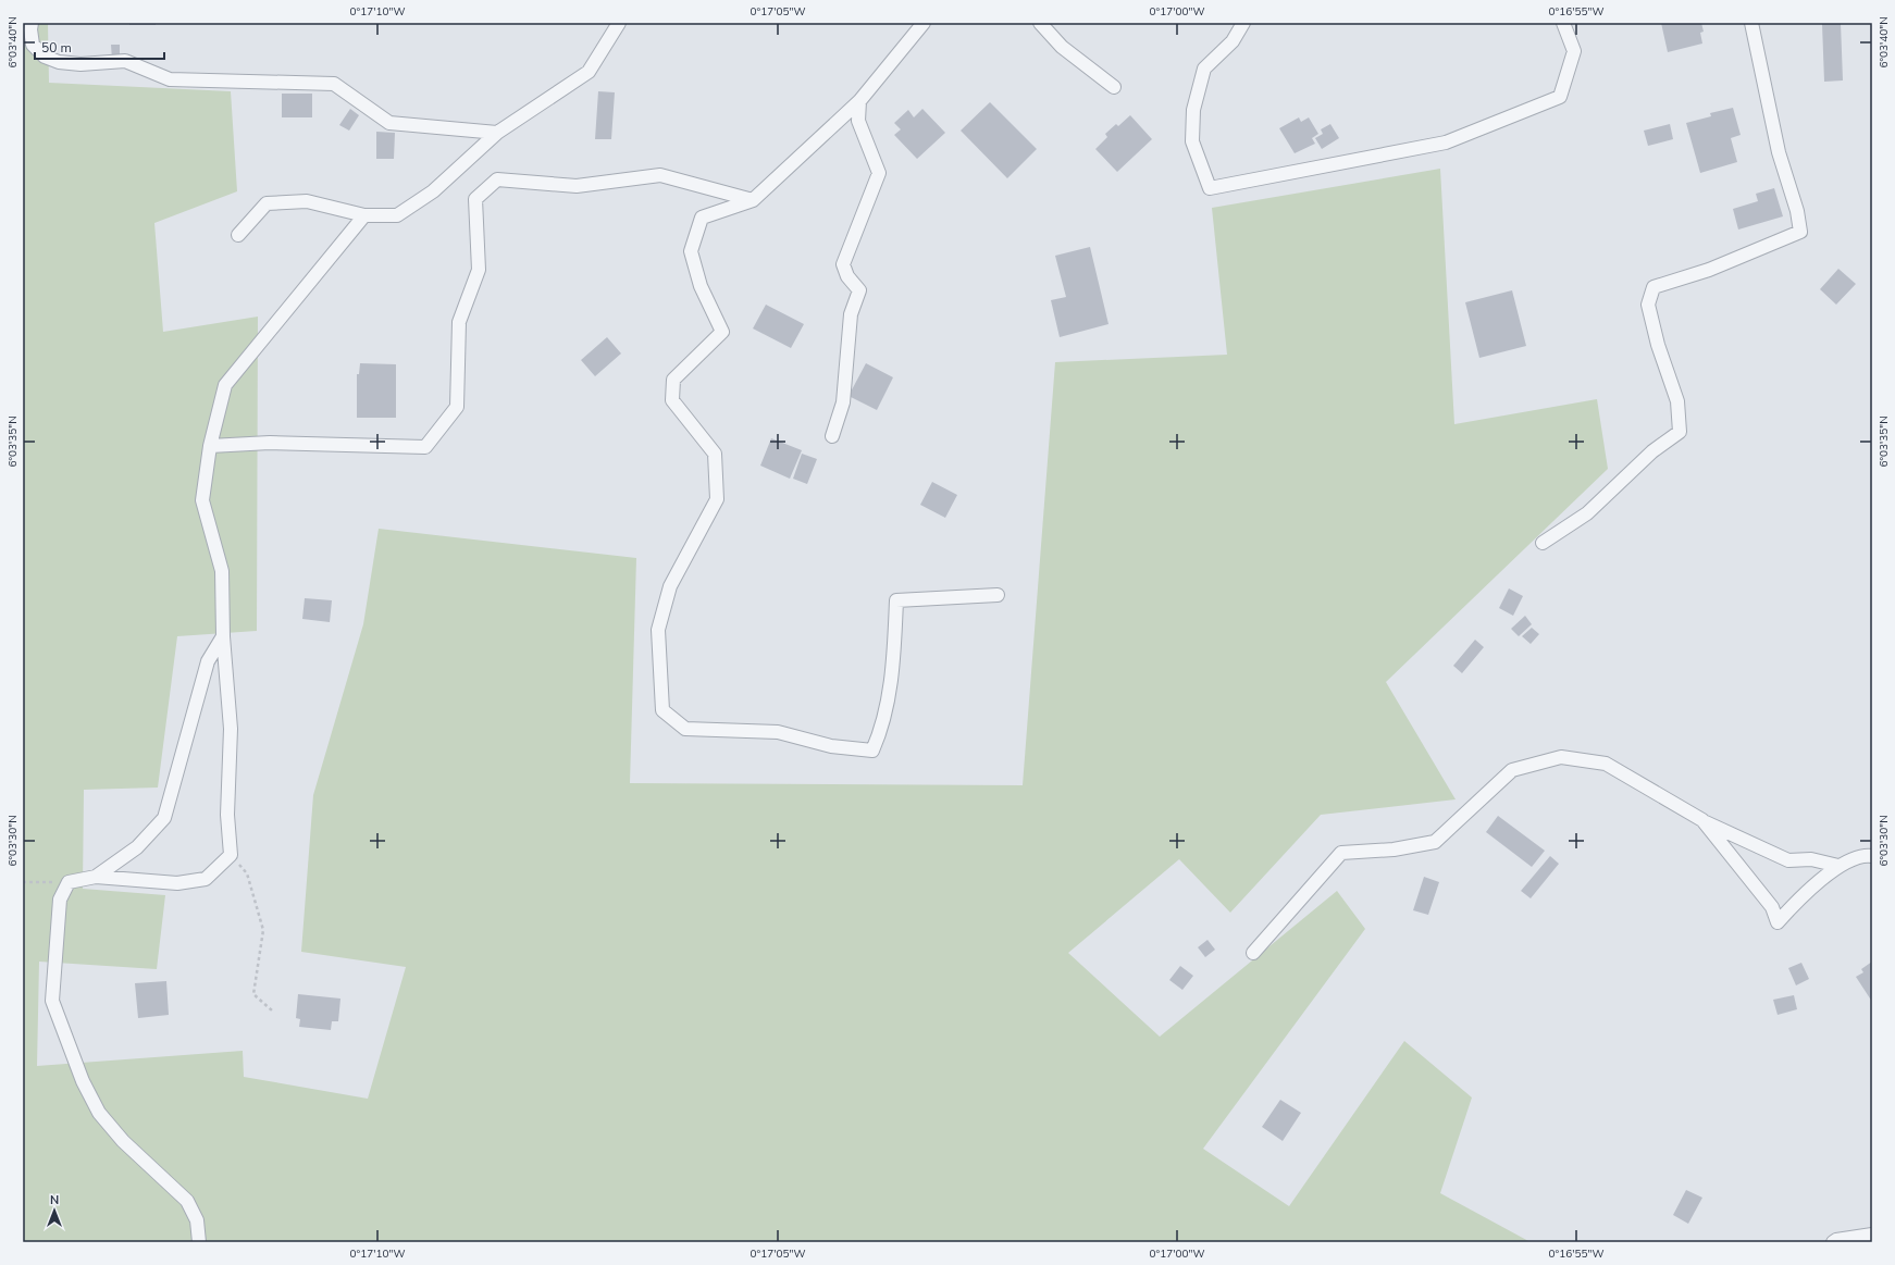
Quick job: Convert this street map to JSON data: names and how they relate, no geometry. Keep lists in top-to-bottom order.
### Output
{
  "scale_bar": "50 m",
  "north": "top",
  "coordinates": [
    "0°17'10\"W",
    "0°17'05\"W",
    "0°17'00\"W",
    "0°16'55\"W",
    "6°03'40\"N",
    "6°03'35\"N",
    "6°03'30\"N"
  ]
}
